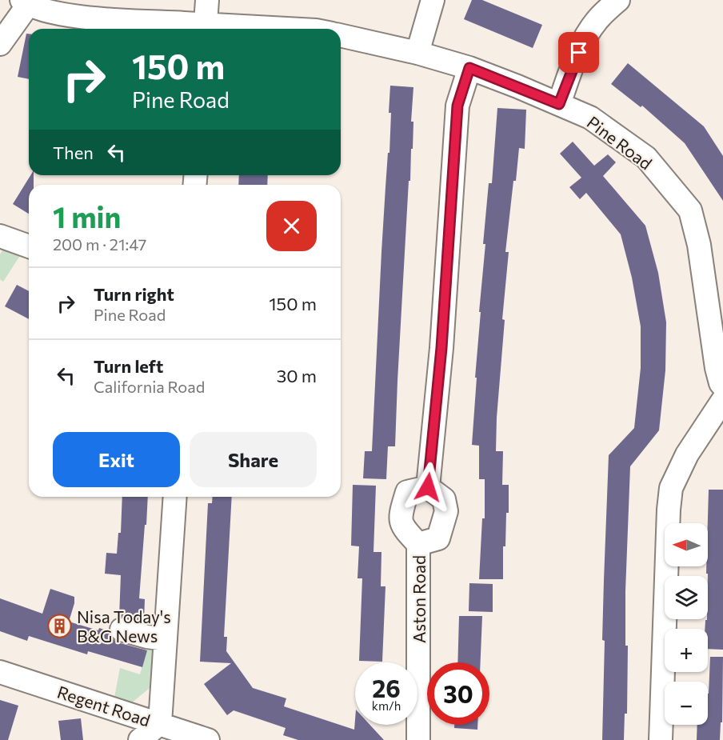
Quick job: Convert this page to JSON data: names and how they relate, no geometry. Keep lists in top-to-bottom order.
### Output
{
  "streets": {
    "street": ["Pine Road", "Aston Road", "Regent Road"]
  },
  "places": {
    "building": ["Nisa Today's B&G News"]
  },
  "north": "left",
  "page": {
    "turn": ["150 m", "Pine Road"],
    "then": "Then",
    "heading": ["1 min", "200 m · 21:47"],
    "list": [
      {
        "name": "Turn right",
        "note": "Pine Road",
        "value": "150 m"
      },
      {
        "name": "Turn left",
        "note": "California Road",
        "value": "30 m"
      }
    ],
    "buttons": ["Exit", "Share"],
    "map_buttons": ["+", "−"],
    "speed": "26 km/h",
    "limit": "30"
  }
}
